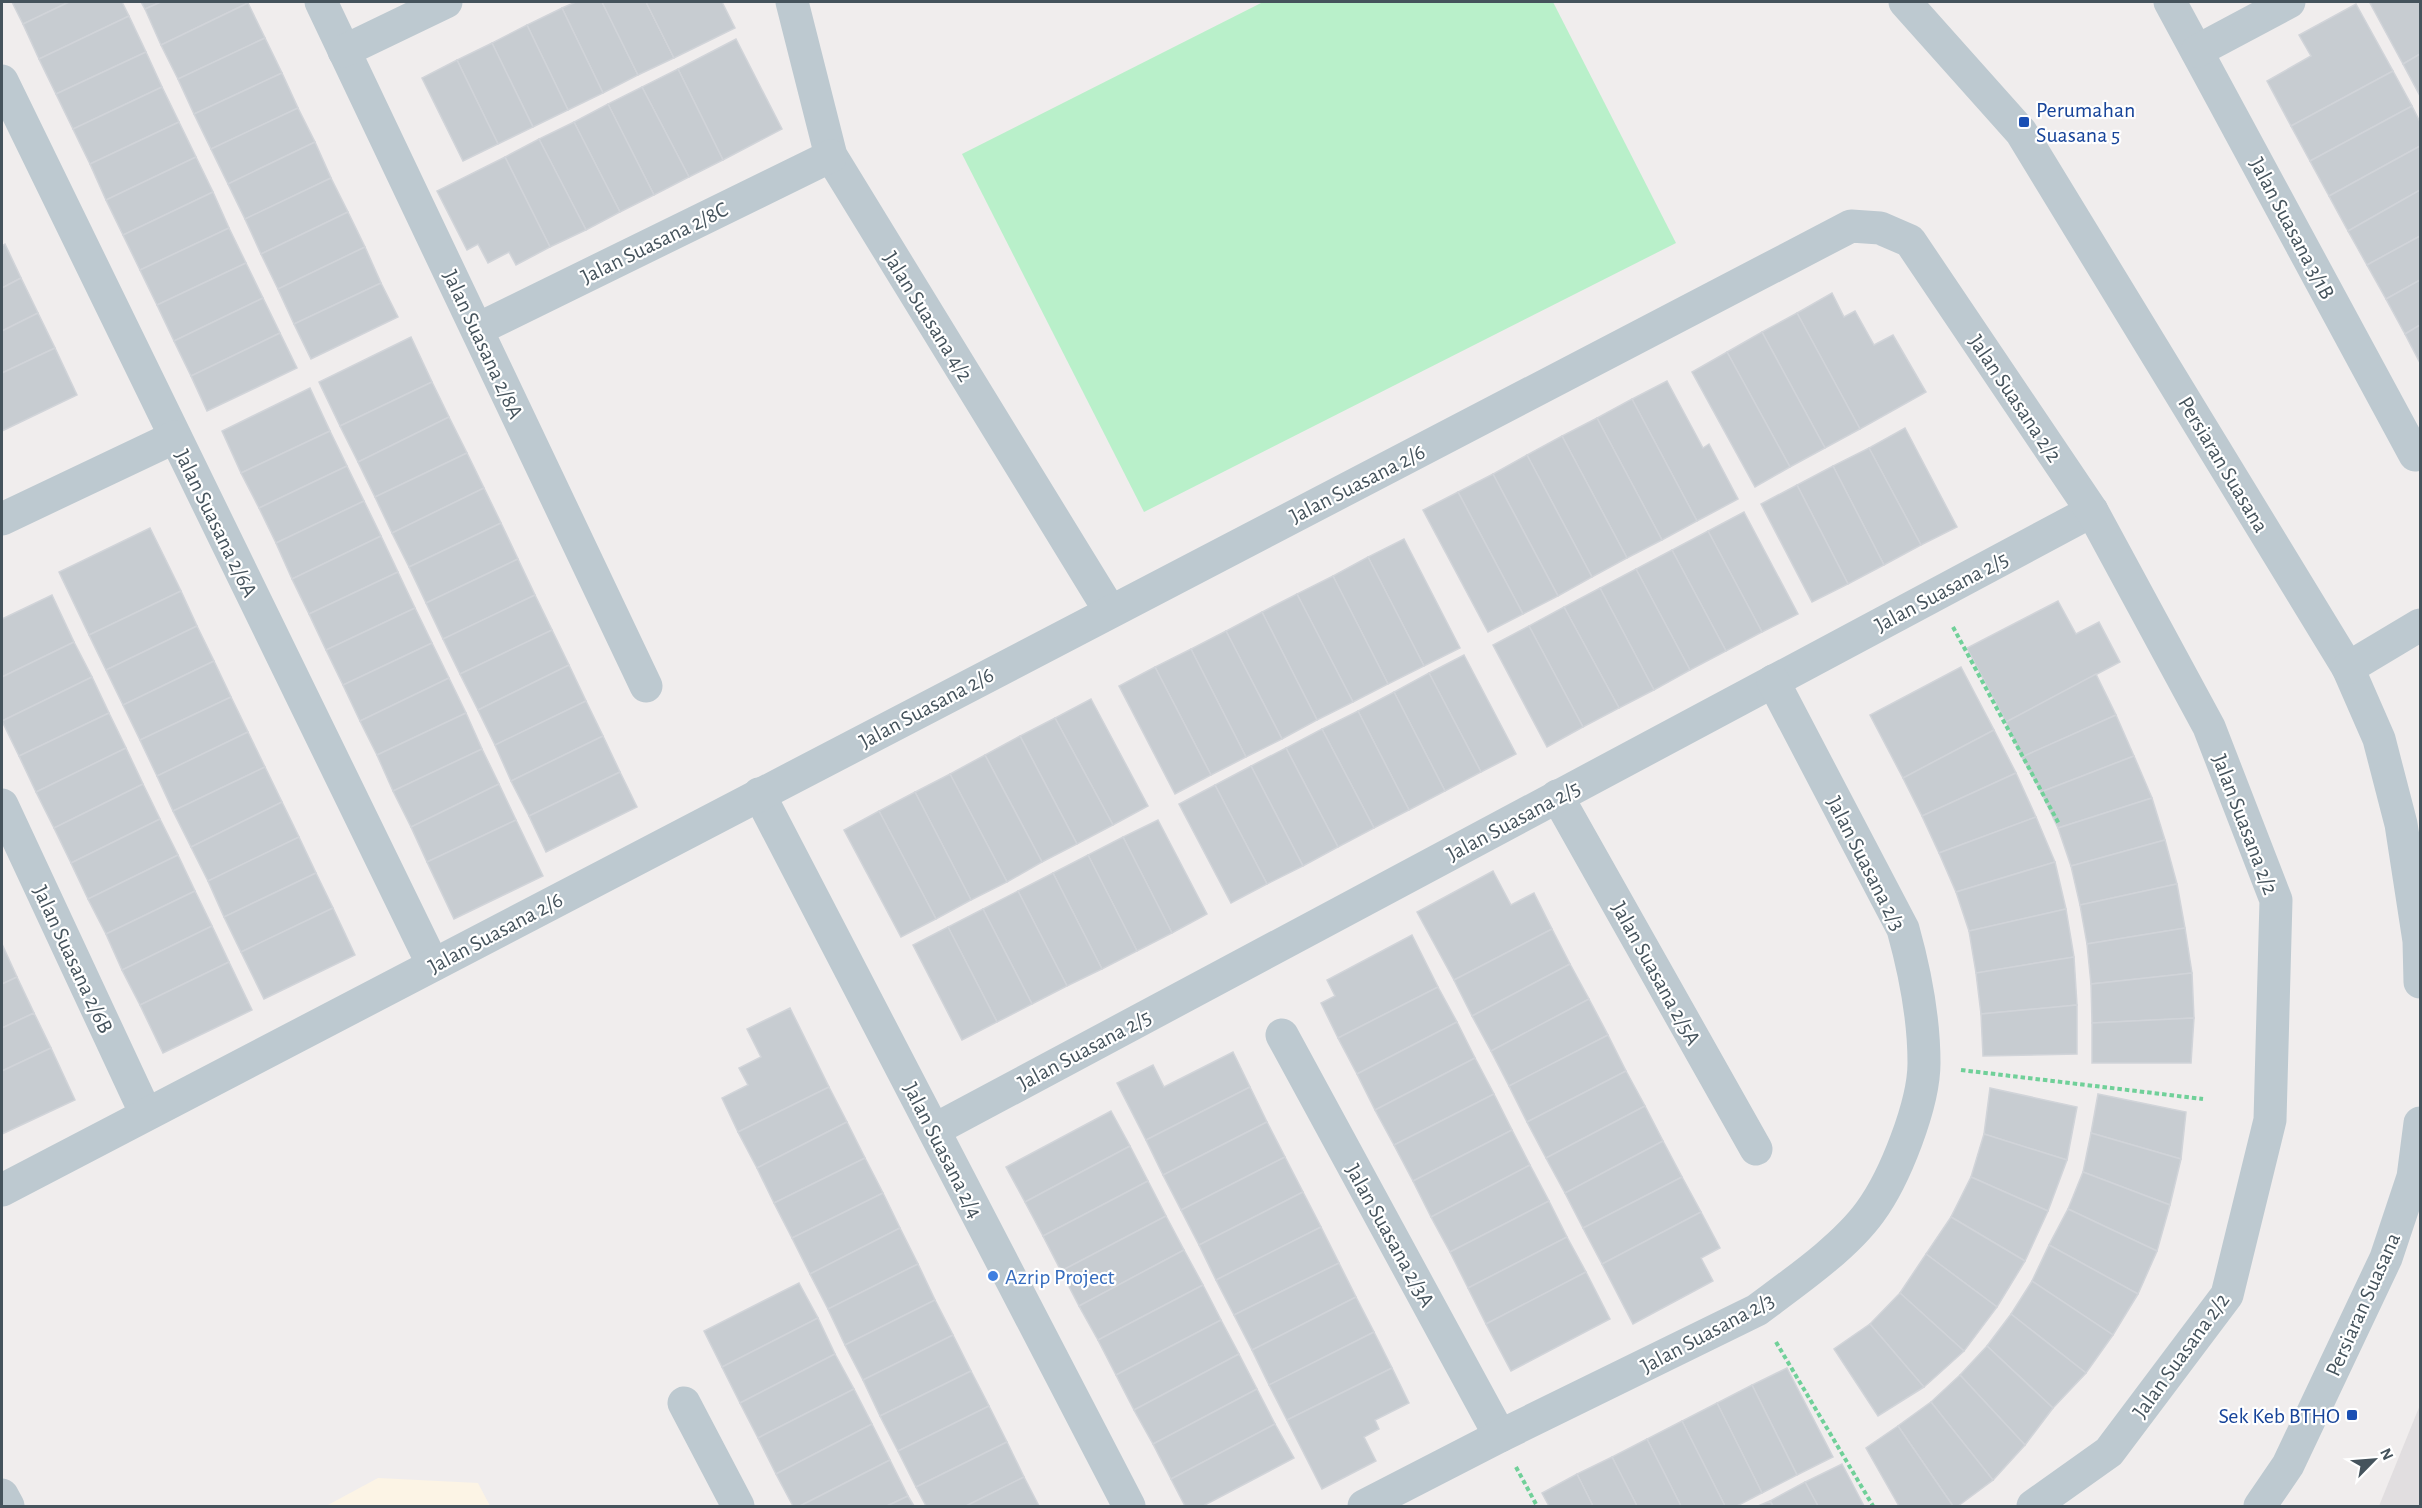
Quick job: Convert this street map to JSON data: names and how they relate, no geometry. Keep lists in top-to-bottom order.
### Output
{
  "streets": {
    "street": [
      "Jalan Suasana 3/1B",
      "Jalan Suasana 2/8C",
      "Jalan Suasana 4/2",
      "Jalan Suasana 2/8A",
      "Jalan Suasana 2/2",
      "Persiaran Suasana",
      "Jalan Suasana 2/6",
      "Jalan Suasana 2/6A",
      "Jalan Suasana 2/5",
      "Jalan Suasana 2/3",
      "Jalan Suasana 2/6B",
      "Jalan Suasana 2/5A",
      "Jalan Suasana 2/4",
      "Jalan Suasana 2/3A"
    ]
  },
  "crossings": [
    ["Jalan Suasana 2/8C", "Jalan Suasana 4/2"],
    ["Jalan Suasana 2/8C", "Jalan Suasana 2/8A"],
    ["Jalan Suasana 4/2", "Jalan Suasana 2/6"],
    ["Jalan Suasana 2/2", "Jalan Suasana 2/6"],
    ["Jalan Suasana 2/2", "Jalan Suasana 2/5"],
    ["Jalan Suasana 2/6", "Jalan Suasana 2/6A"],
    ["Jalan Suasana 2/6", "Jalan Suasana 2/6B"],
    ["Jalan Suasana 2/6", "Jalan Suasana 2/4"],
    ["Jalan Suasana 2/5", "Jalan Suasana 2/3"],
    ["Jalan Suasana 2/5", "Jalan Suasana 2/5A"],
    ["Jalan Suasana 2/5", "Jalan Suasana 2/4"],
    ["Jalan Suasana 2/3", "Jalan Suasana 2/3A"]
  ],
  "places": {
    "transit": ["Perumahan Suasana 5", "Sek Keb BTHO"],
    "other": ["Azrip Project"]
  },
  "north": "top right"
}
